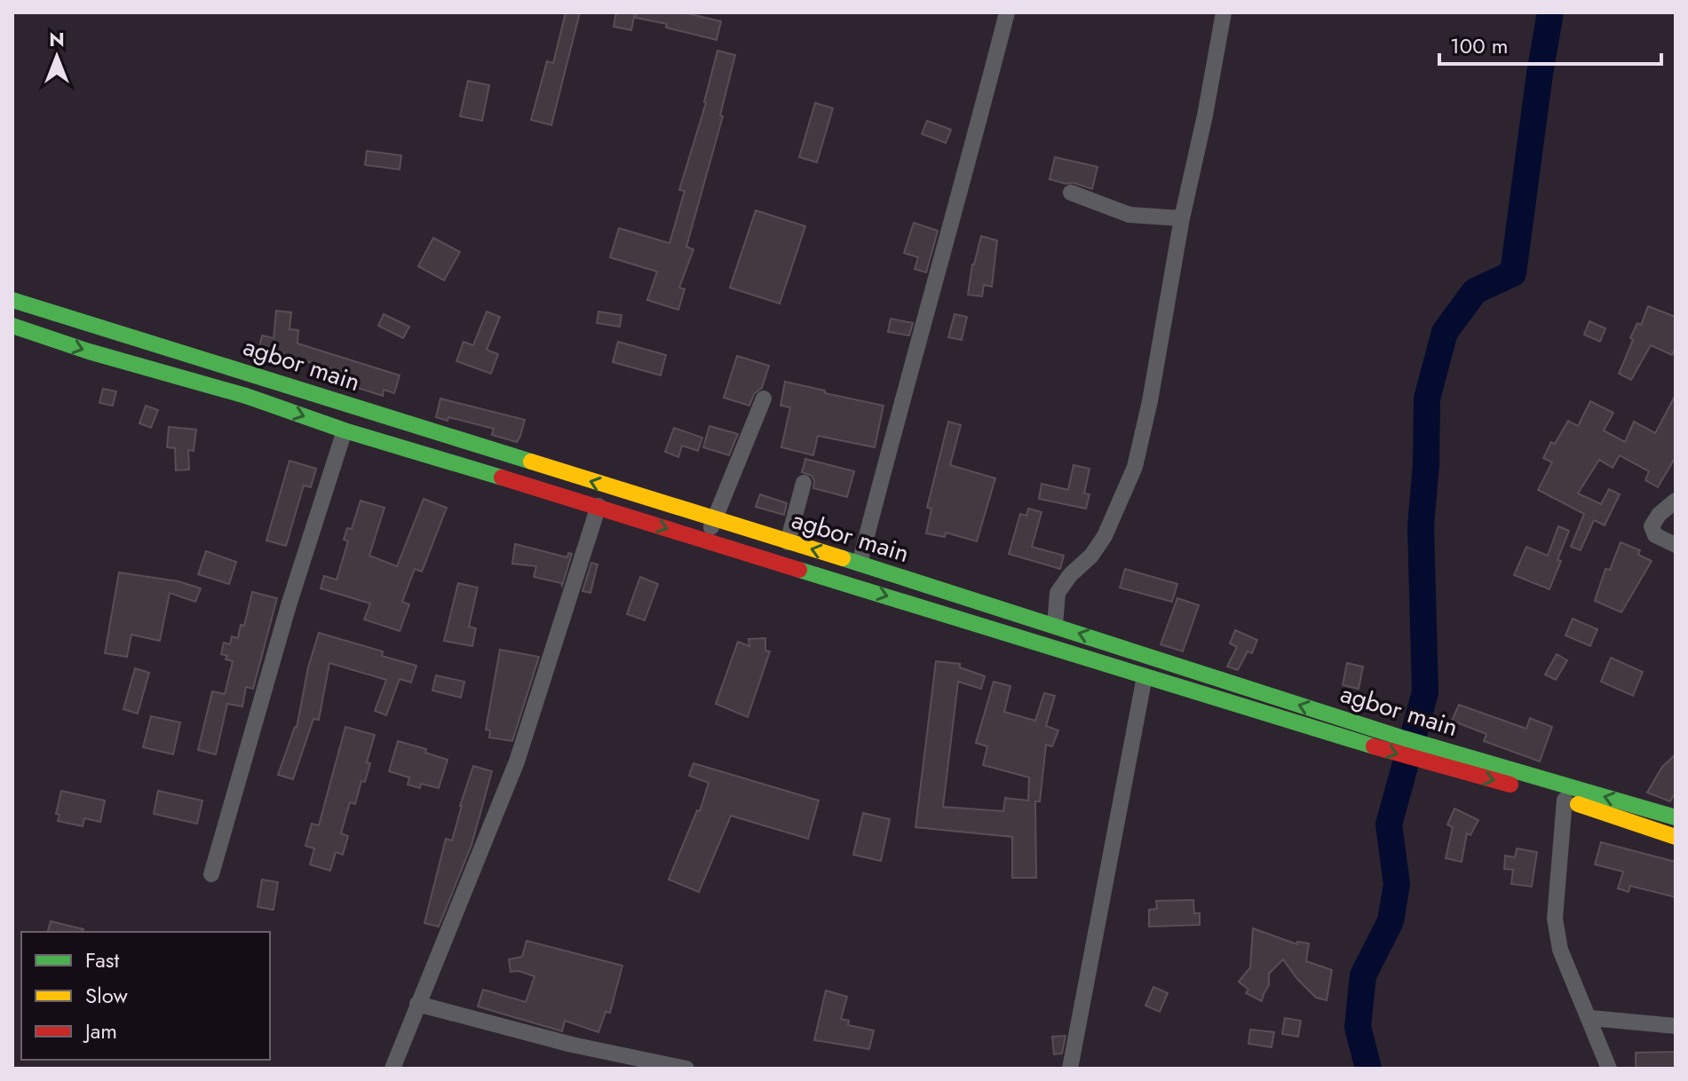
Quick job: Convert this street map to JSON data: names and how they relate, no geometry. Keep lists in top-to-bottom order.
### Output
{
  "streets": {
    "main road": ["agbor main"]
  },
  "legend": ["Fast", "Slow", "Jam"],
  "scale_bar": "100 m",
  "north": "top"
}
